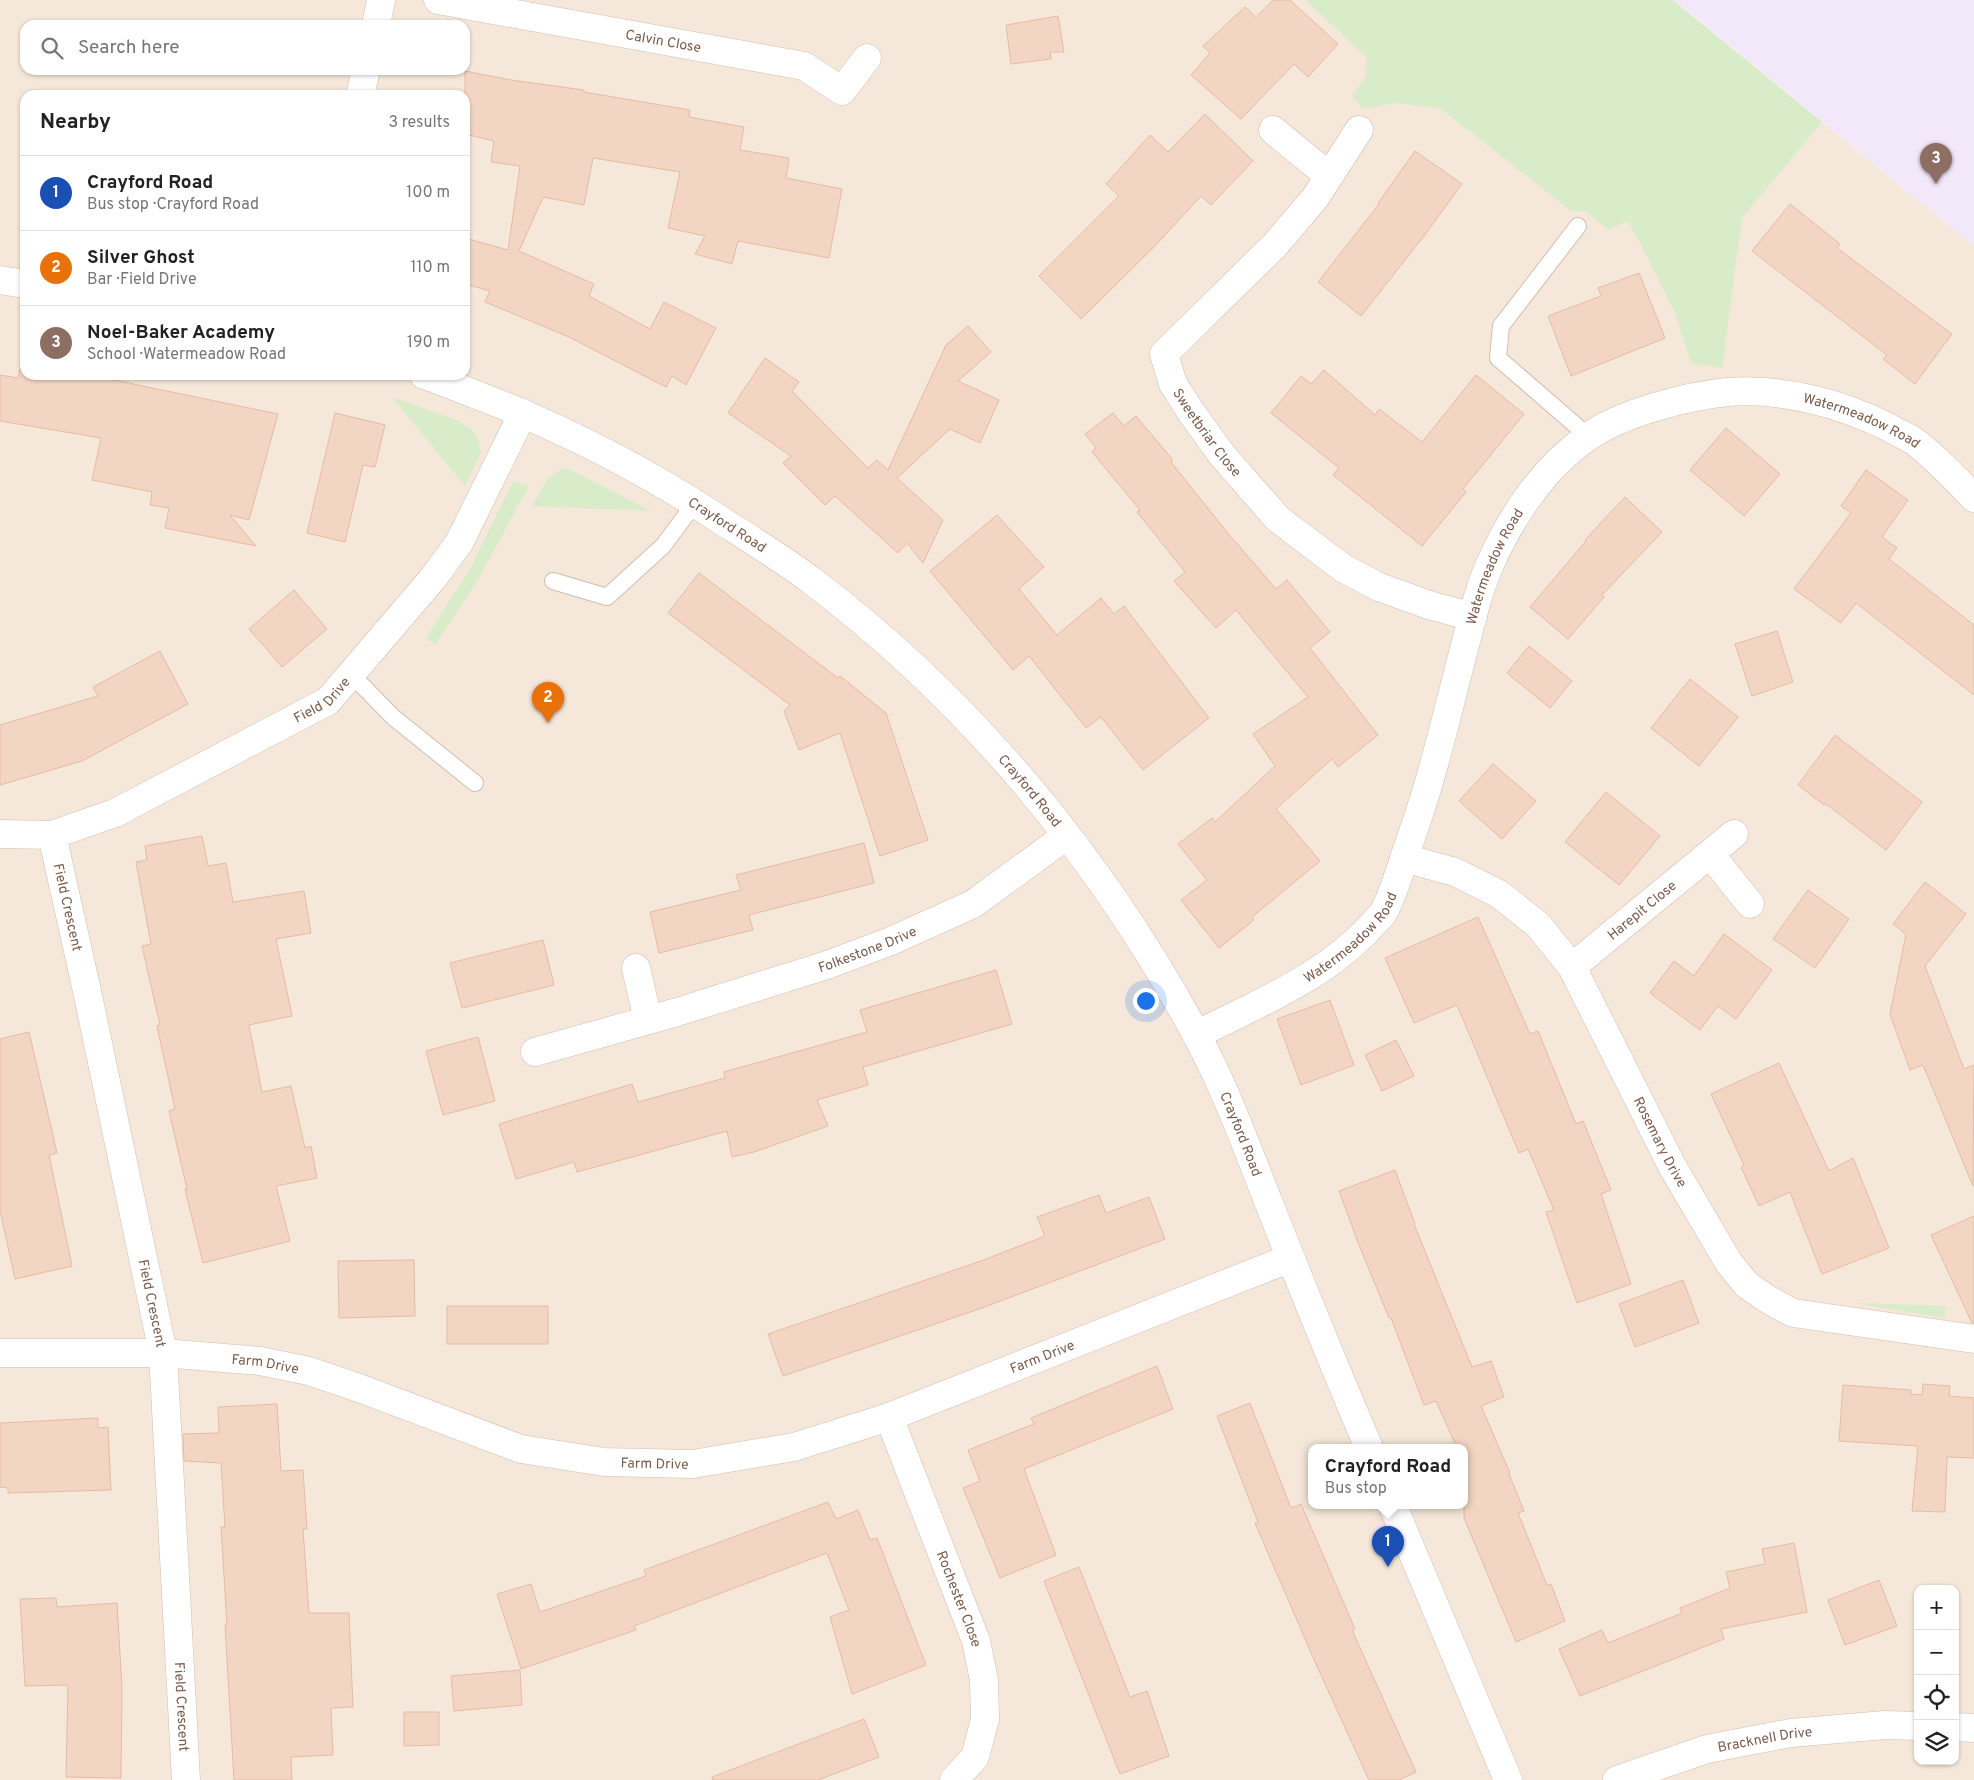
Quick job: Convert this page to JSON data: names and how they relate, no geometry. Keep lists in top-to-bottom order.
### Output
{
  "streets": {
    "street": [
      "Calvin Close",
      "Watermeadow Road",
      "Sweetbriar Close",
      "Crayford Road",
      "Field Drive",
      "Field Crescent",
      "Harepit Close",
      "Folkestone Drive",
      "Rosemary Drive",
      "Farm Drive",
      "Rochester Close",
      "Bracknell Drive"
    ]
  },
  "crossings": [
    ["Watermeadow Road", "Sweetbriar Close"],
    ["Watermeadow Road", "Crayford Road"],
    ["Watermeadow Road", "Rosemary Drive"],
    ["Crayford Road", "Field Drive"],
    ["Crayford Road", "Folkestone Drive"],
    ["Crayford Road", "Farm Drive"],
    ["Field Drive", "Field Crescent"],
    ["Field Crescent", "Farm Drive"],
    ["Harepit Close", "Rosemary Drive"],
    ["Farm Drive", "Rochester Close"]
  ],
  "page": {
    "search": "Search here",
    "heading": ["Nearby", "3 results"],
    "pins": ["3", "2", "1"],
    "list": [
      {
        "mark": "1",
        "name": "Crayford Road",
        "note": "Bus stop · Crayford Road",
        "value": "100 m"
      },
      {
        "mark": "2",
        "name": "Silver Ghost",
        "note": "Bar · Field Drive",
        "value": "110 m"
      },
      {
        "mark": "3",
        "name": "Noel-Baker Academy",
        "note": "School · Watermeadow Road",
        "value": "190 m"
      }
    ],
    "popup": ["Crayford Road", "Bus stop"],
    "map_buttons": ["+", "−"]
  }
}
